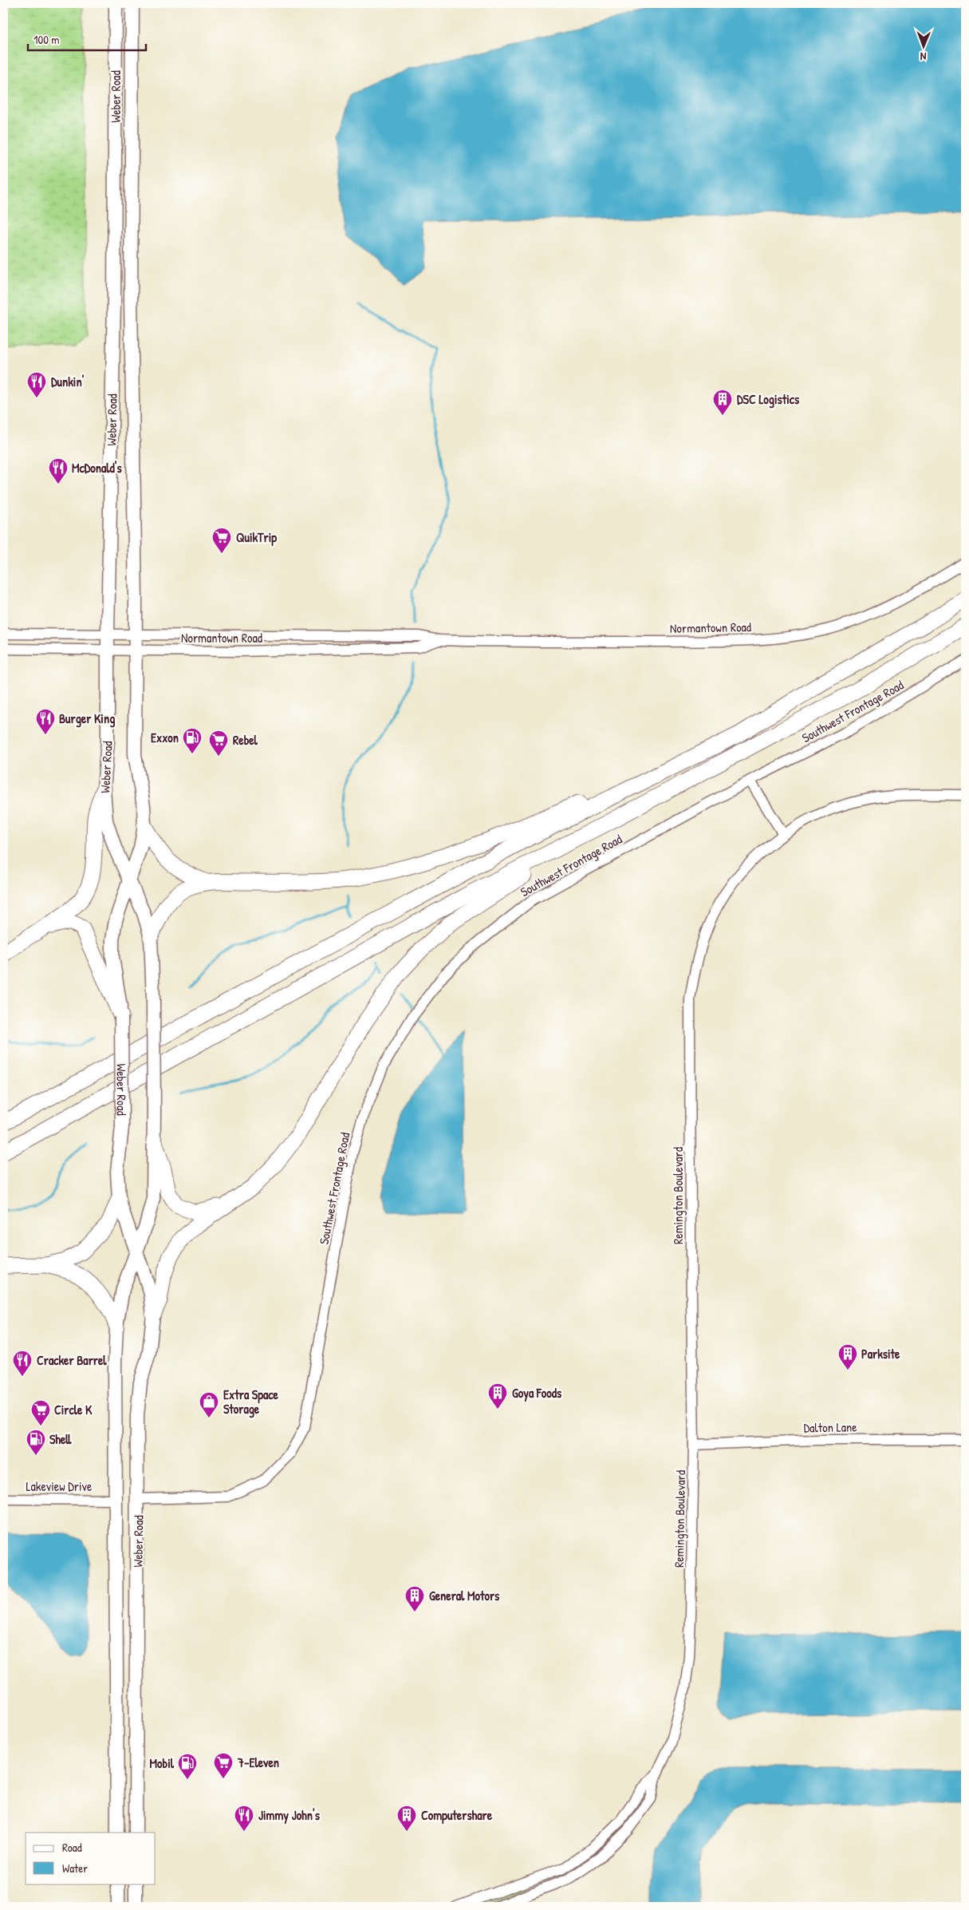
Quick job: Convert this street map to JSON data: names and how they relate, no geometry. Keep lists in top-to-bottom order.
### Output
{
  "streets": {
    "main road": ["Weber Road"],
    "street": [
      "Normantown Road",
      "Southwest Frontage Road",
      "Remington Boulevard",
      "Dalton Lane",
      "Lakeview Drive"
    ]
  },
  "crossings": [
    ["Weber Road", "Normantown Road"],
    ["Weber Road", "Southwest Frontage Road"],
    ["Weber Road", "Lakeview Drive"],
    ["Remington Boulevard", "Dalton Lane"]
  ],
  "places": {
    "restaurant": [
      "Dunkin'",
      "McDonald's",
      "Burger King",
      "Cracker Barrel",
      "Jimmy John's"
    ],
    "building": [
      "DSC Logistics",
      "Parksite",
      "Goya Foods",
      "General Motors",
      "Computershare"
    ],
    "supermarket": [
      "QuikTrip",
      "Rebel",
      "Circle K",
      "7-Eleven"
    ],
    "fuel station": ["Exxon", "Shell", "Mobil"],
    "shop": ["Extra Space Storage"]
  },
  "legend": ["Road", "Water"],
  "scale_bar": "100 m",
  "north": "bottom"
}
